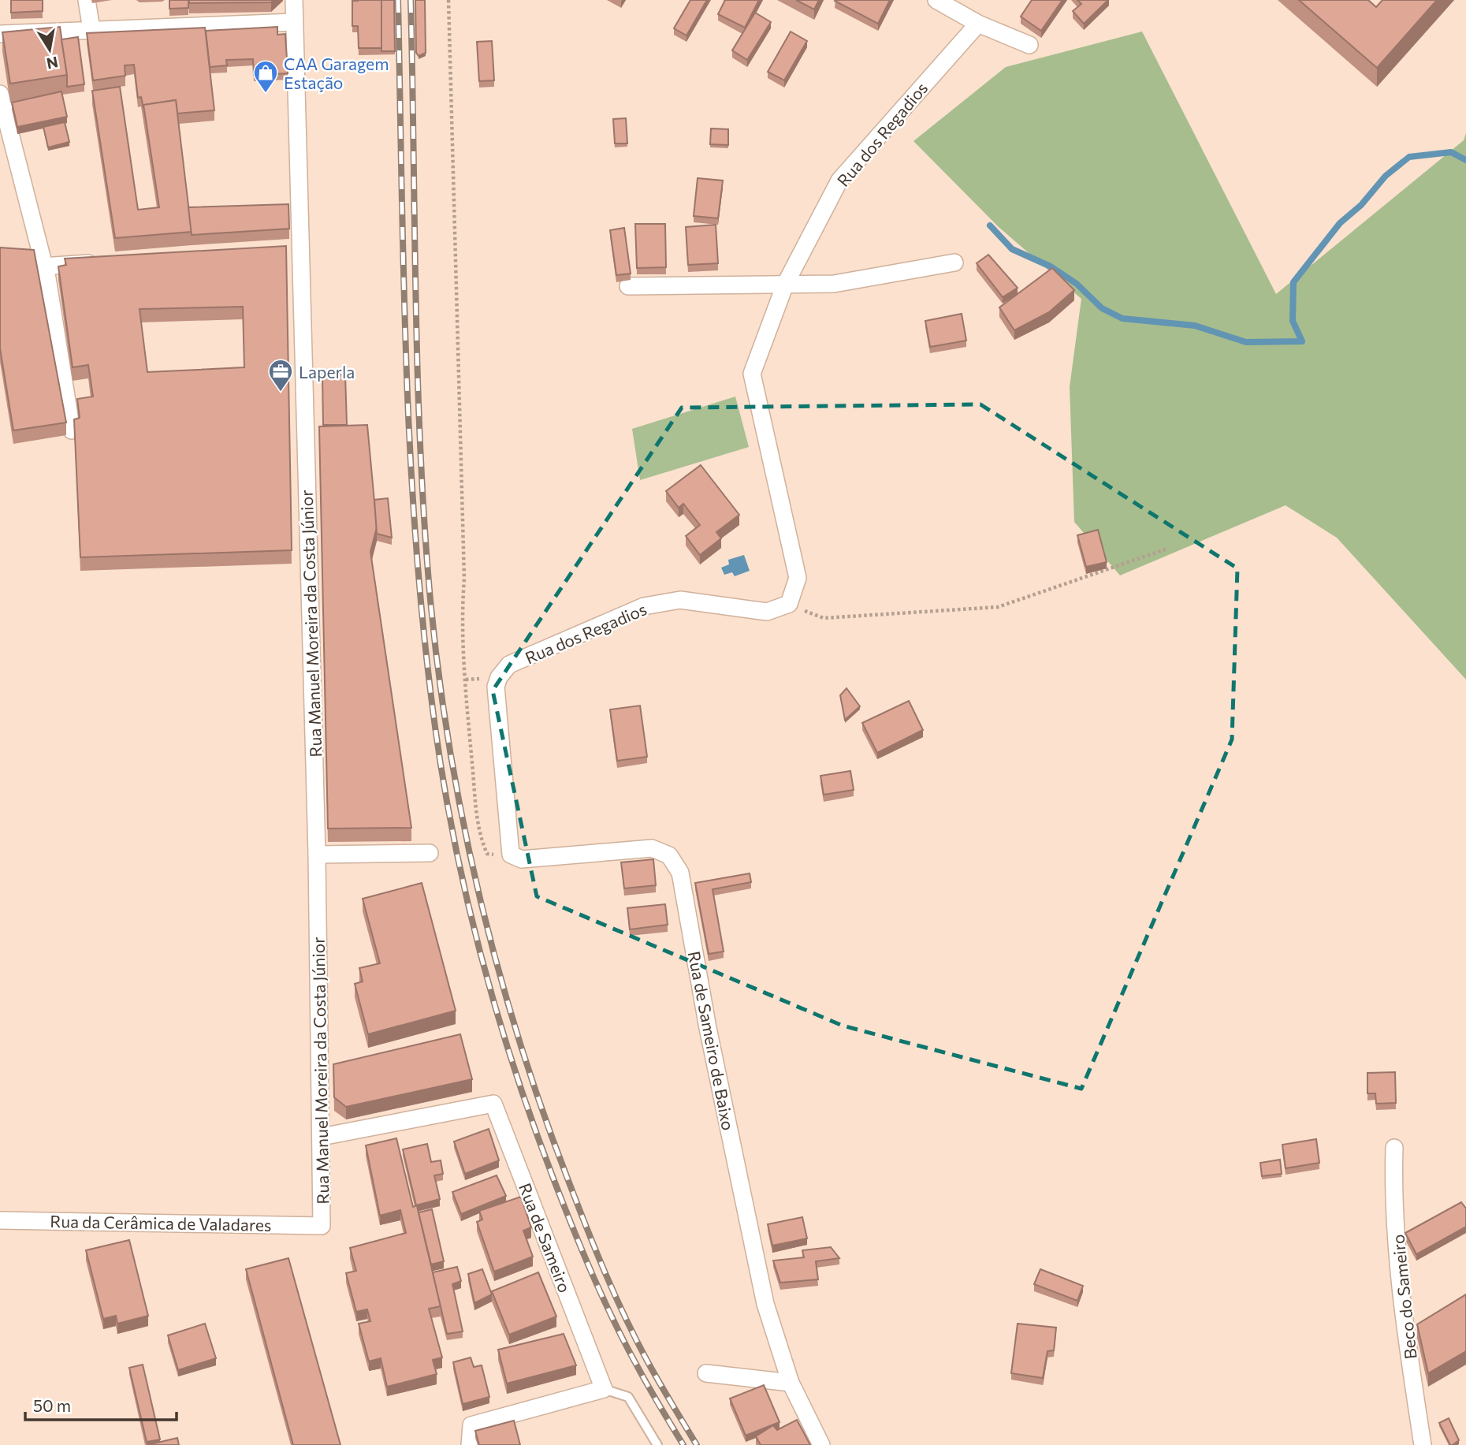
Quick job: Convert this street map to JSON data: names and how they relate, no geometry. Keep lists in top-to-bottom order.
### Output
{
  "streets": {
    "street": [
      "Rua dos Regadios",
      "Rua Manuel Moreira da Costa Júnior",
      "Rua de Sameiro de Baixo",
      "Rua da Cerâmica de Valadares",
      "Rua de Sameiro",
      "Beco do Sameiro"
    ]
  },
  "crossings": [
    ["Rua dos Regadios", "Rua de Sameiro de Baixo"],
    ["Rua Manuel Moreira da Costa Júnior", "Rua da Cerâmica de Valadares"],
    ["Rua Manuel Moreira da Costa Júnior", "Rua de Sameiro"]
  ],
  "places": {
    "shop": ["CAA Garagem Estação"],
    "office": ["Laperla"]
  },
  "scale_bar": "50 m",
  "north": "bottom"
}
